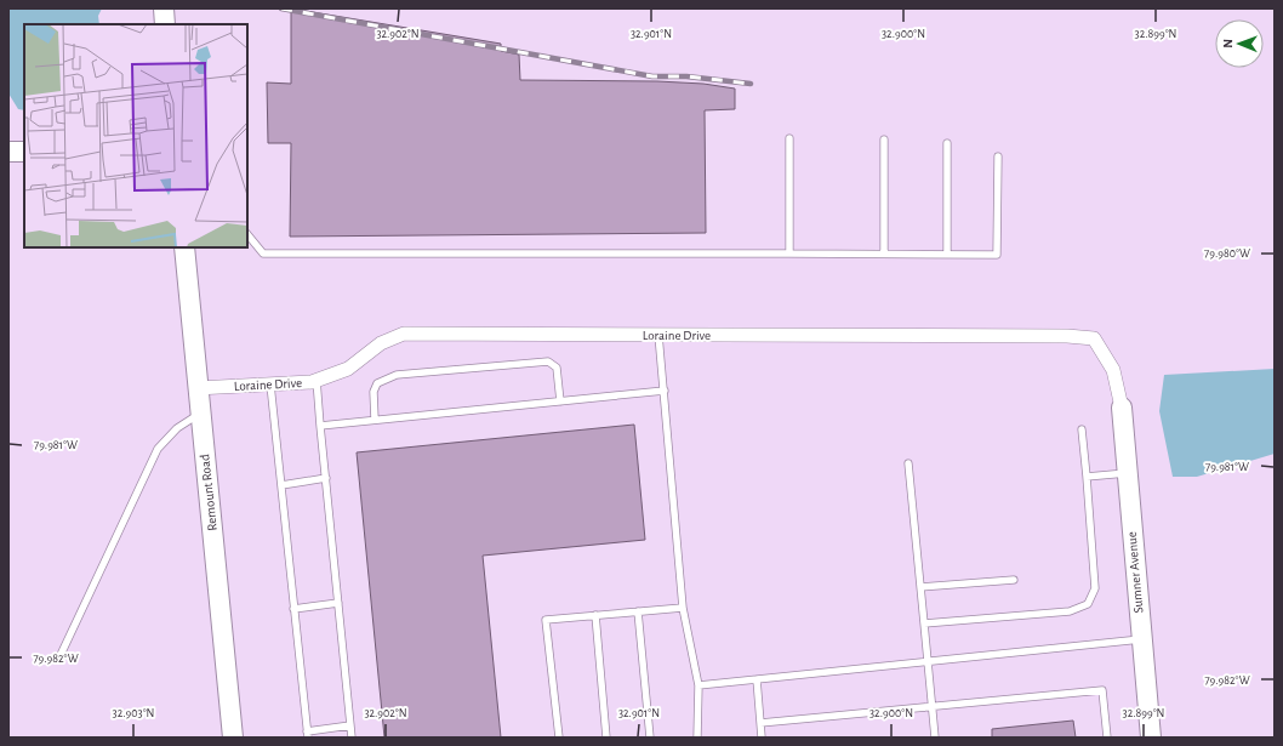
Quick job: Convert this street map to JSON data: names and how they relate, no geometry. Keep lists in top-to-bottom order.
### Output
{
  "streets": {
    "main road": ["Remount Road", "Sumner Avenue"],
    "street": ["Loraine Drive"]
  },
  "crossings": [
    ["Loraine Drive", "Remount Road"],
    ["Loraine Drive", "Sumner Avenue"]
  ],
  "north": "left",
  "coordinates": [
    "32.902°N",
    "32.901°N",
    "32.900°N",
    "32.899°N",
    "79.980°W",
    "79.981°W",
    "79.982°W",
    "32.903°N"
  ]
}
